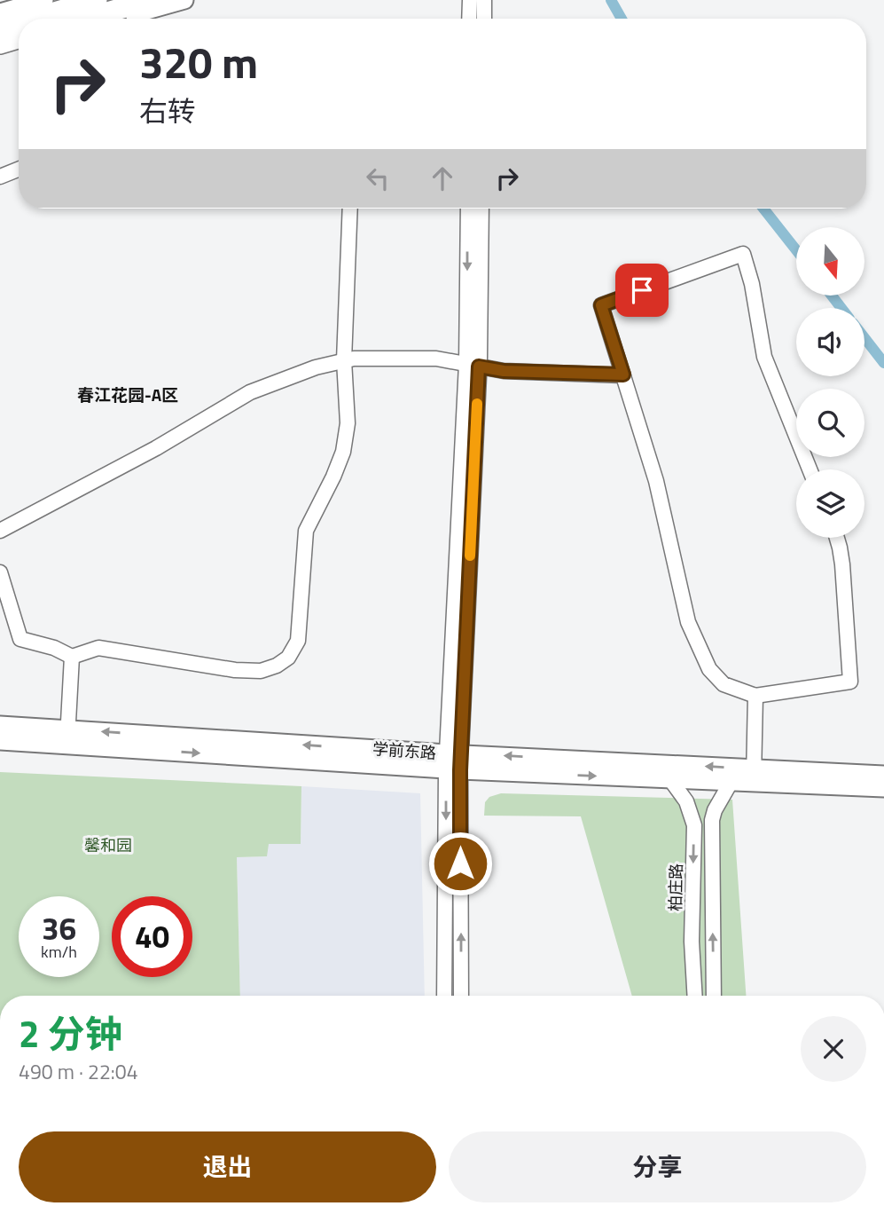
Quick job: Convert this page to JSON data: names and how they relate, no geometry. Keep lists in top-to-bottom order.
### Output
{
  "streets": {
    "main road": ["学前东路"],
    "street": ["柏庄路"]
  },
  "crossings": [
    ["学前东路", "柏庄路"]
  ],
  "districts": ["春江花园-A区"],
  "parks": ["馨和园"],
  "north": "bottom",
  "page": {
    "turn": ["320 m", "右转"],
    "speed": "36 km/h",
    "limit": "40",
    "heading": ["2 分钟", "490 m · 22:04"],
    "buttons": ["退出", "分享"]
  }
}
